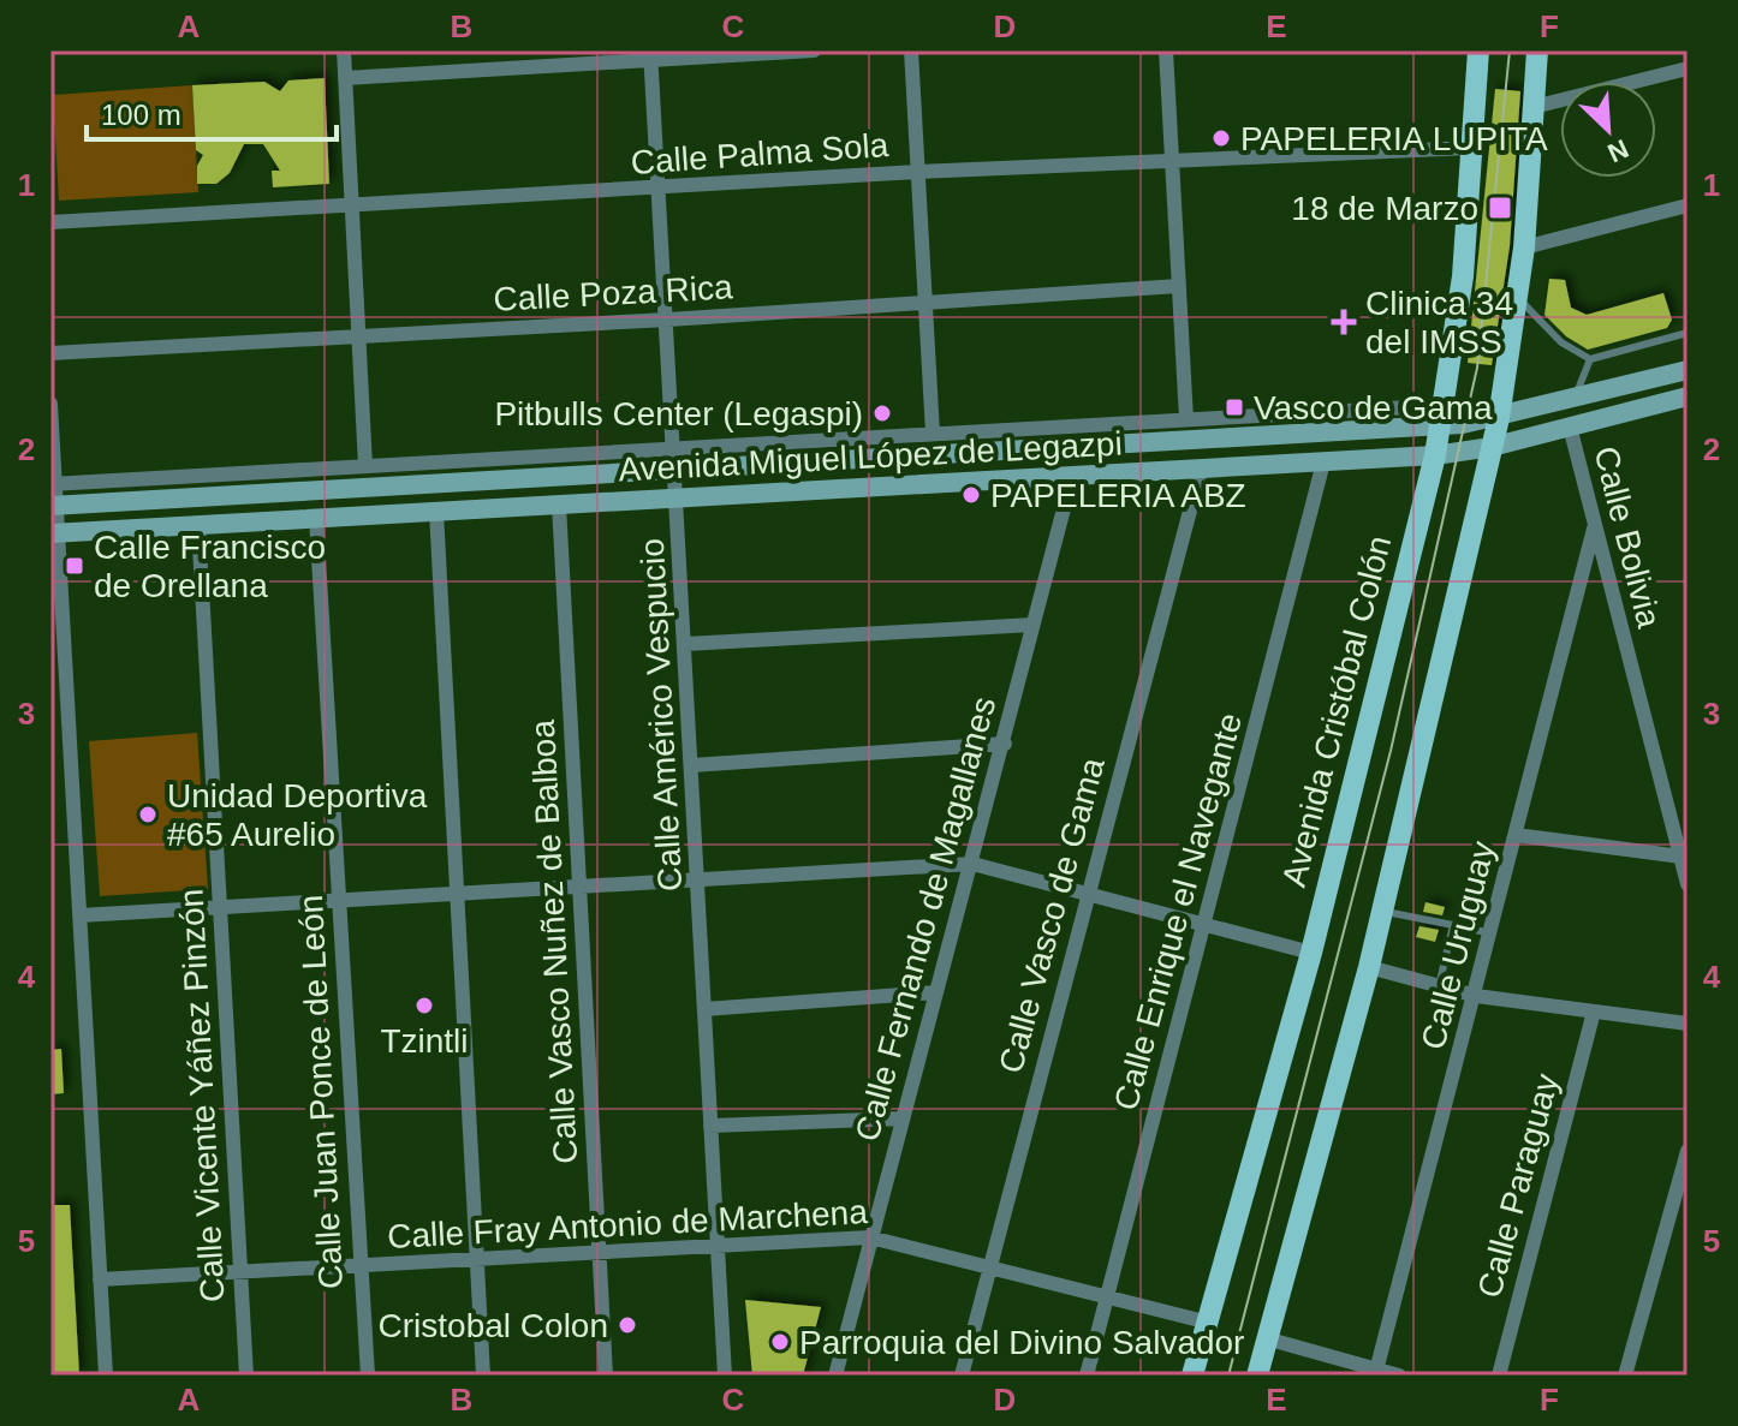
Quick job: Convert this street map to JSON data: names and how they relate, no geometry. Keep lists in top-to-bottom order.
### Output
{
  "streets": {
    "main road": ["Avenida Miguel López de Legazpi", "Avenida Cristóbal Colón"],
    "street": [
      "Calle Palma Sola",
      "Calle Poza Rica",
      "Calle Bolivia",
      "Calle Américo Vespucio",
      "Calle Enrique el Navegante",
      "Calle Vasco de Gama",
      "Calle Fernando de Magallanes",
      "Calle Vasco Nuñez de Balboa",
      "Calle Uruguay",
      "Calle Juan Ponce de León",
      "Calle Vicente Yáñez Pinzón",
      "Calle Paraguay",
      "Calle Fray Antonio de Marchena"
    ]
  },
  "crossings": [
    ["Calle Palma Sola", "Avenida Cristóbal Colón"],
    ["Calle Palma Sola", "Calle Américo Vespucio"],
    ["Calle Poza Rica", "Calle Américo Vespucio"],
    ["Avenida Miguel López de Legazpi", "Calle Bolivia"],
    ["Avenida Miguel López de Legazpi", "Avenida Cristóbal Colón"],
    ["Avenida Miguel López de Legazpi", "Calle Américo Vespucio"],
    ["Avenida Miguel López de Legazpi", "Calle Enrique el Navegante"],
    ["Avenida Miguel López de Legazpi", "Calle Vasco de Gama"],
    ["Avenida Miguel López de Legazpi", "Calle Fernando de Magallanes"],
    ["Avenida Miguel López de Legazpi", "Calle Vasco Nuñez de Balboa"],
    ["Avenida Miguel López de Legazpi", "Calle Juan Ponce de León"],
    ["Avenida Miguel López de Legazpi", "Calle Vicente Yáñez Pinzón"],
    ["Calle Bolivia", "Calle Uruguay"],
    ["Avenida Cristóbal Colón", "Calle Fray Antonio de Marchena"],
    ["Calle Américo Vespucio", "Calle Fray Antonio de Marchena"],
    ["Calle Enrique el Navegante", "Calle Fray Antonio de Marchena"],
    ["Calle Vasco de Gama", "Calle Fray Antonio de Marchena"],
    ["Calle Fernando de Magallanes", "Calle Fray Antonio de Marchena"],
    ["Calle Vasco Nuñez de Balboa", "Calle Fray Antonio de Marchena"],
    ["Calle Juan Ponce de León", "Calle Fray Antonio de Marchena"],
    ["Calle Vicente Yáñez Pinzón", "Calle Fray Antonio de Marchena"]
  ],
  "places": {
    "other": [
      "PAPELERIA LUPITA",
      "Pitbulls Center (Legaspi)",
      "PAPELERIA ABZ",
      "Unidad Deportiva #65 Aurelio",
      "Tzintli",
      "Cristobal Colon",
      "Parroquia del Divino Salvador"
    ],
    "transit": ["18 de Marzo", "Vasco de Gama", "Calle Francisco de Orellana"],
    "health": ["Clinica 34 del IMSS"]
  },
  "scale_bar": "100 m",
  "north": "bottom right",
  "grid": {
    "columns": [
      "A",
      "B",
      "C",
      "D",
      "E",
      "F"
    ],
    "rows": [
      "1",
      "2",
      "3",
      "4",
      "5"
    ]
  }
}
